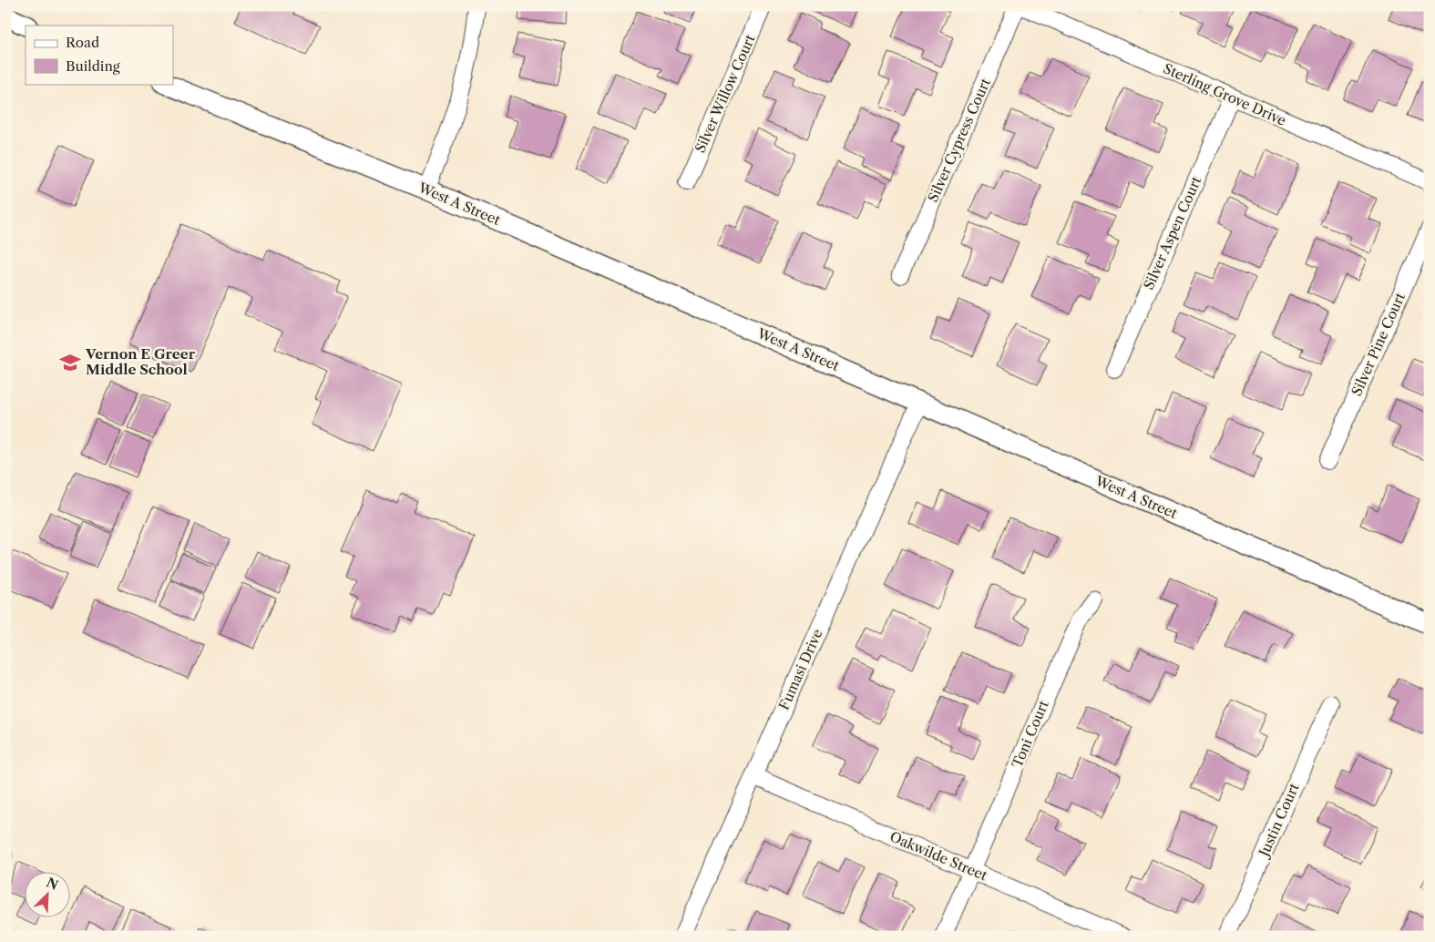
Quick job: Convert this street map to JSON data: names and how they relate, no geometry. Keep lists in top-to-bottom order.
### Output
{
  "streets": {
    "street": [
      "Silver Willow Court",
      "Sterling Grove Drive",
      "Silver Cypress Court",
      "West A Street",
      "Silver Aspen Court",
      "Silver Pine Court",
      "Fumasi Drive",
      "Toni Court",
      "Justin Court",
      "Oakwilde Street"
    ]
  },
  "crossings": [
    ["Sterling Grove Drive", "Silver Cypress Court"],
    ["Sterling Grove Drive", "Silver Aspen Court"],
    ["West A Street", "Fumasi Drive"],
    ["Fumasi Drive", "Oakwilde Street"],
    ["Toni Court", "Oakwilde Street"]
  ],
  "places": {
    "school or university": ["Vernon E Greer Middle School"]
  },
  "legend": ["Road", "Building"],
  "north": "top right"
}
